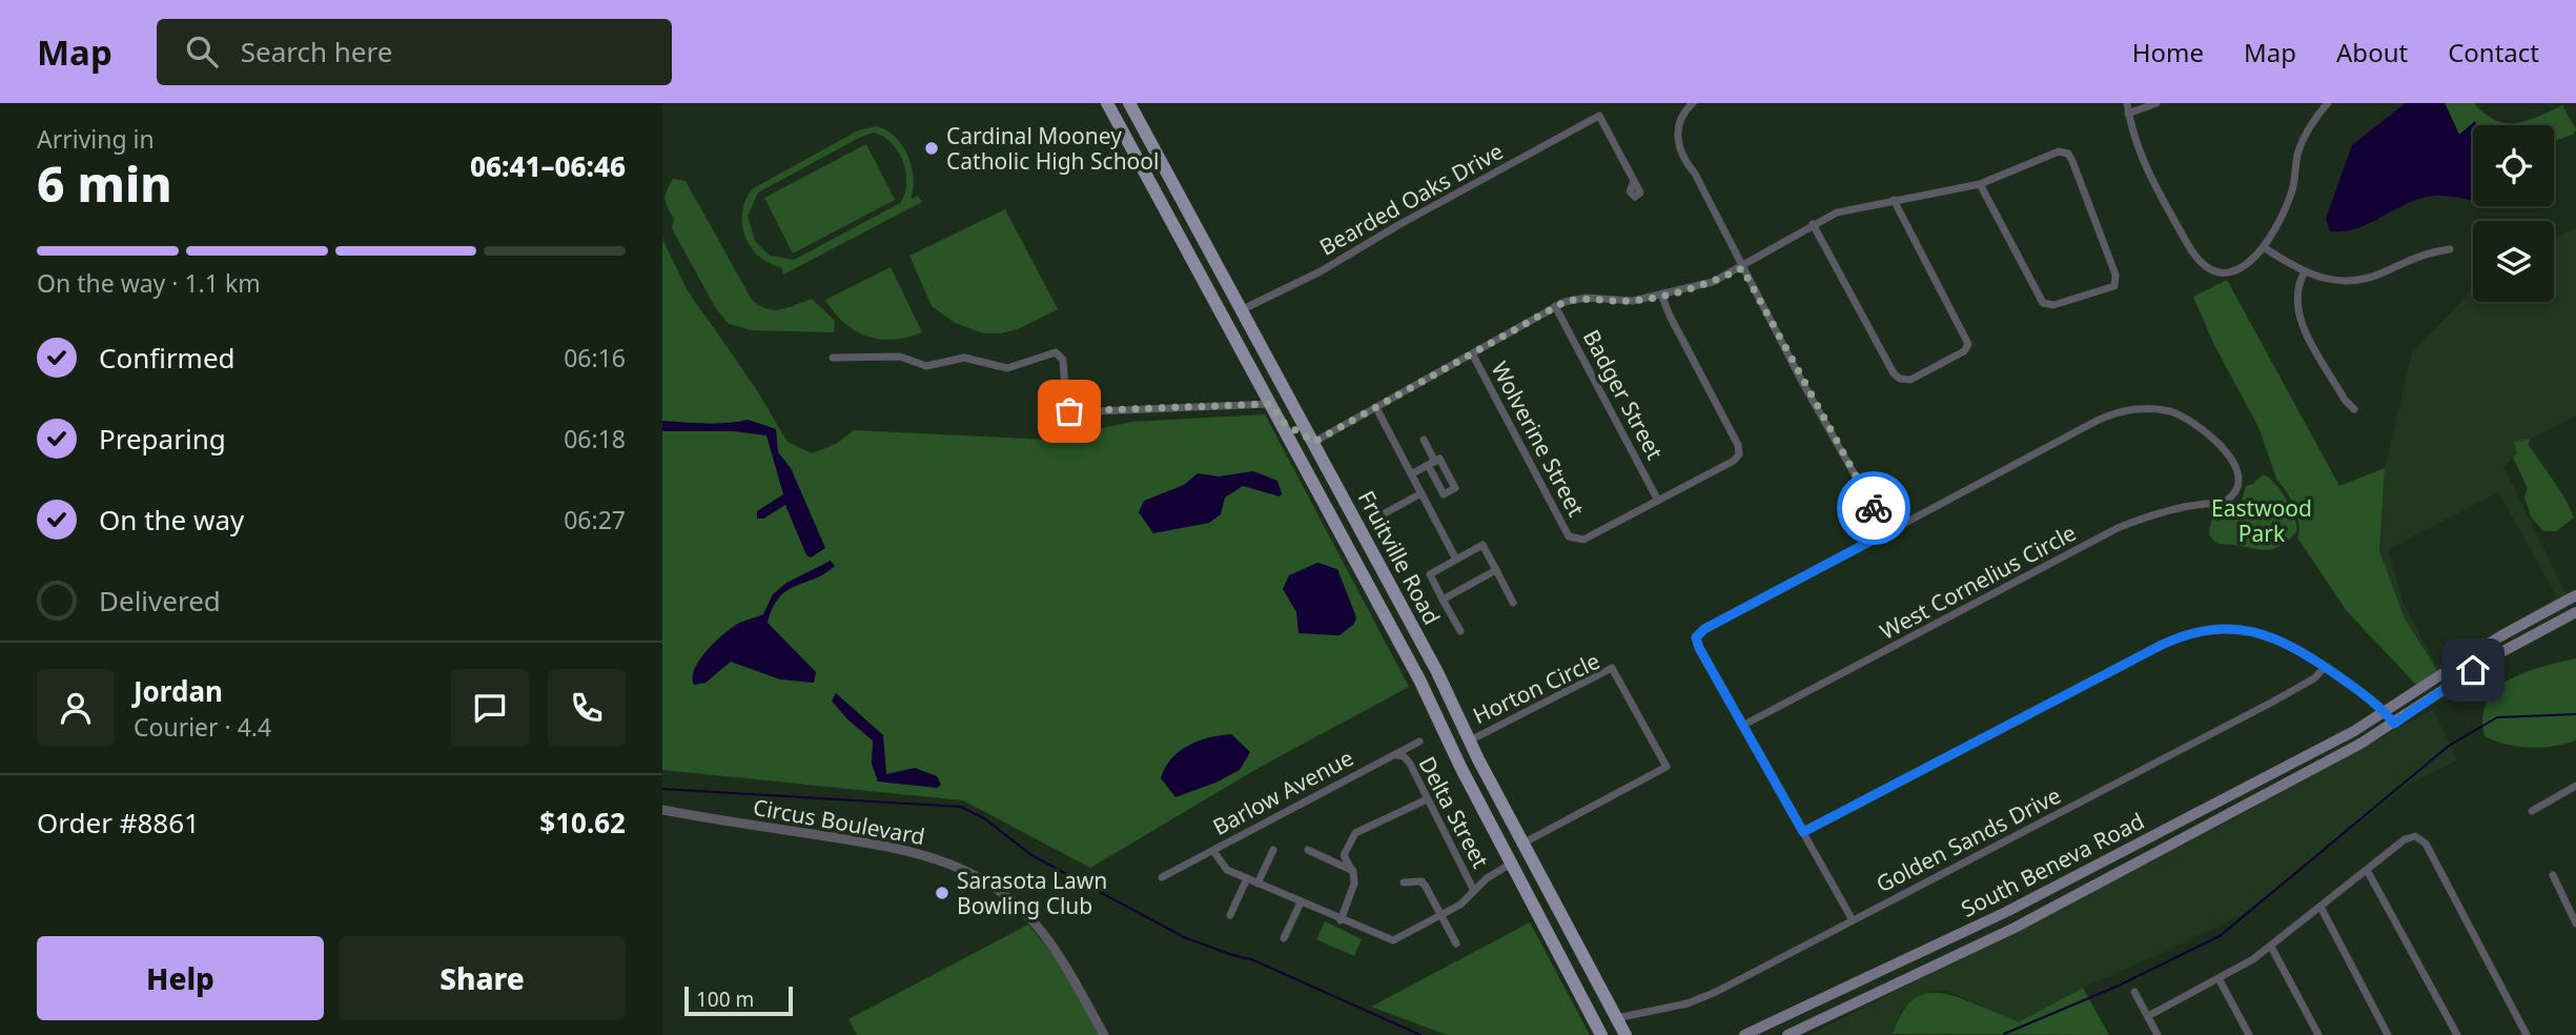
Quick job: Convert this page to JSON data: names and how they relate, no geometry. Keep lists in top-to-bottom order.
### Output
{
  "streets": {
    "main road": ["Fruitville Road", "South Beneva Road"],
    "street": [
      "Bearded Oaks Drive",
      "Badger Street",
      "Wolverine Street",
      "West Cornelius Circle",
      "Horton Circle",
      "Barlow Avenue",
      "Delta Street",
      "Circus Boulevard",
      "Golden Sands Drive"
    ]
  },
  "crossings": [
    ["Bearded Oaks Drive", "Fruitville Road"],
    ["Badger Street", "Wolverine Street"],
    ["Fruitville Road", "Horton Circle"],
    ["Fruitville Road", "Golden Sands Drive"],
    ["Barlow Avenue", "Delta Street"]
  ],
  "parks": ["Eastwood Park"],
  "places": ["Cardinal Mooney Catholic High School", "Sarasota Lawn Bowling Club"],
  "scale_bar": "100 m",
  "page": {
    "header": "Map",
    "search": "Search here",
    "nav": [
      "Home",
      "Map",
      "About",
      "Contact"
    ],
    "heading": ["6 min", "Arriving in", "06:41–06:46"],
    "panel": [
      "Jordan",
      "Courier · 4.4",
      "Order #8861",
      "$10.62"
    ],
    "bar": "On the way · 1.1 km",
    "list": [
      ["Confirmed", "06:16"],
      ["Preparing", "06:18"],
      ["On the way", "06:27"],
      "Delivered"
    ],
    "buttons": ["Help", "Share"],
    "scale": "100 m"
  }
}
